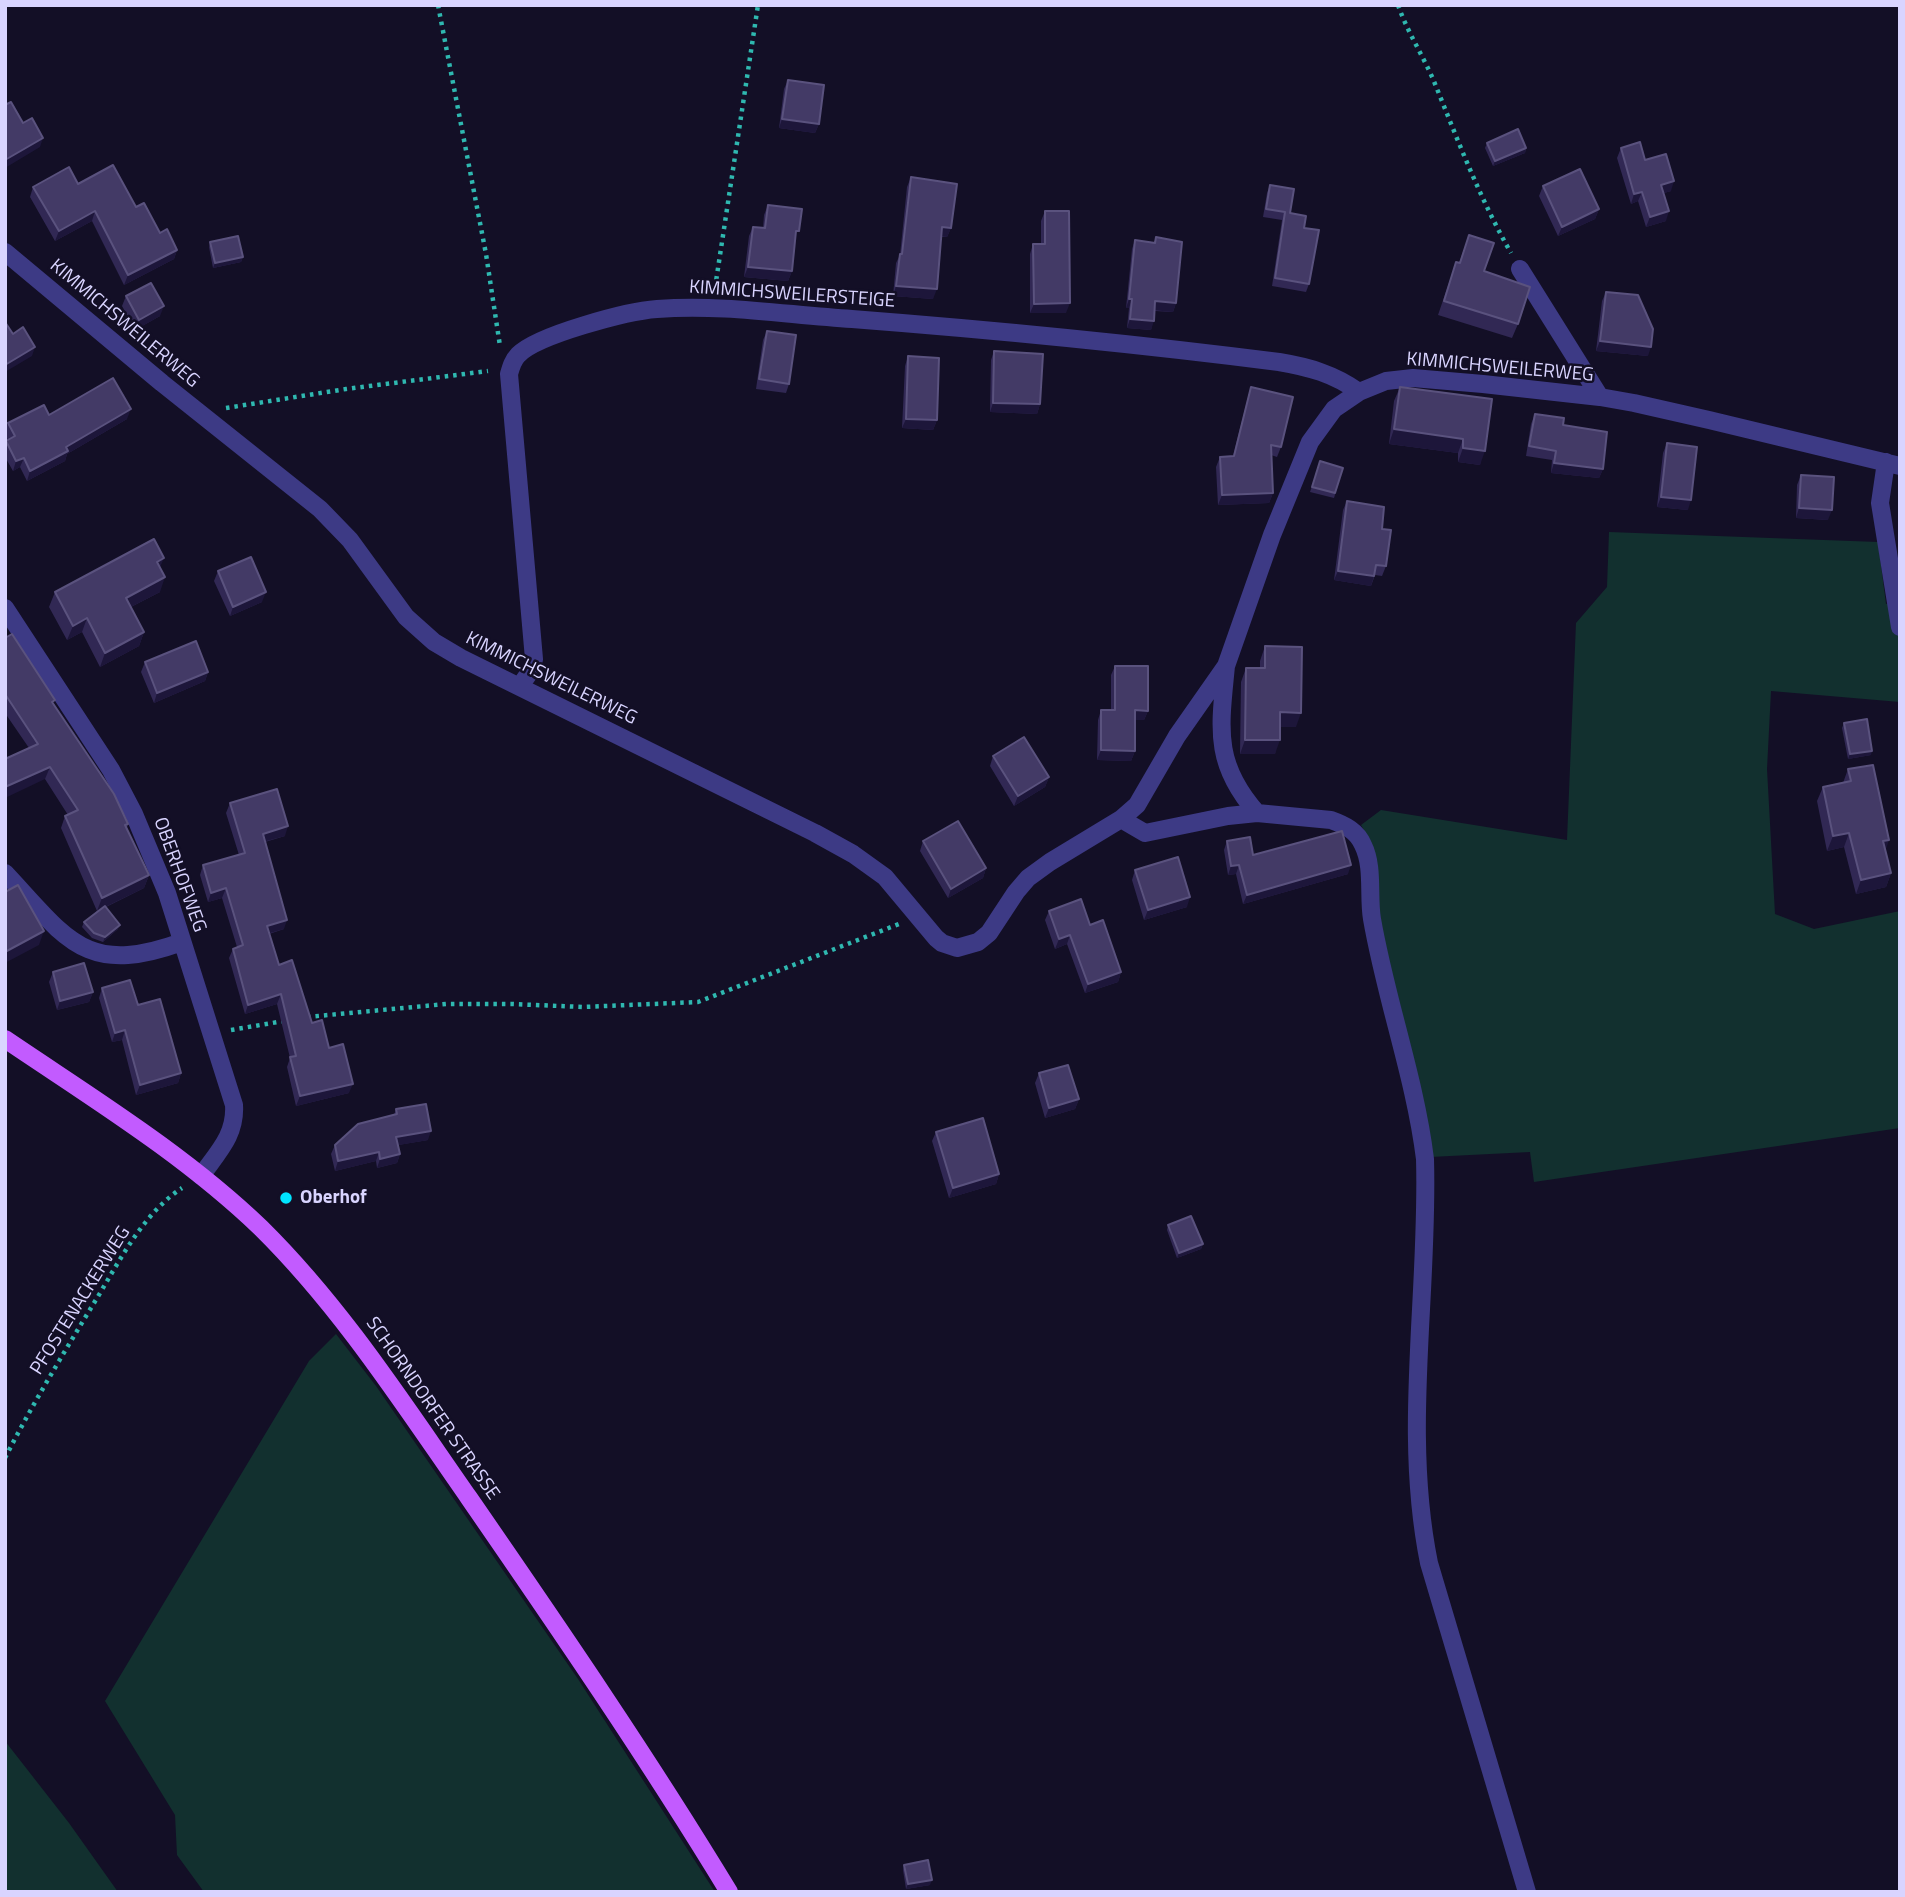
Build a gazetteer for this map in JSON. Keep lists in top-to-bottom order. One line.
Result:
{"streets":{"main road":["SCHORNDORFER STRASSE"],"street":["KIMMICHSWEILERSTEIGE","KIMMICHSWEILERWEG","OBERHOFWEG"],"path":["PFOSTENACKERWEG"]},"crossings":[["KIMMICHSWEILERSTEIGE","KIMMICHSWEILERWEG"],["OBERHOFWEG","PFOSTENACKERWEG"],["OBERHOFWEG","SCHORNDORFER STRASSE"],["PFOSTENACKERWEG","SCHORNDORFER STRASSE"]],"places":["Oberhof"]}
